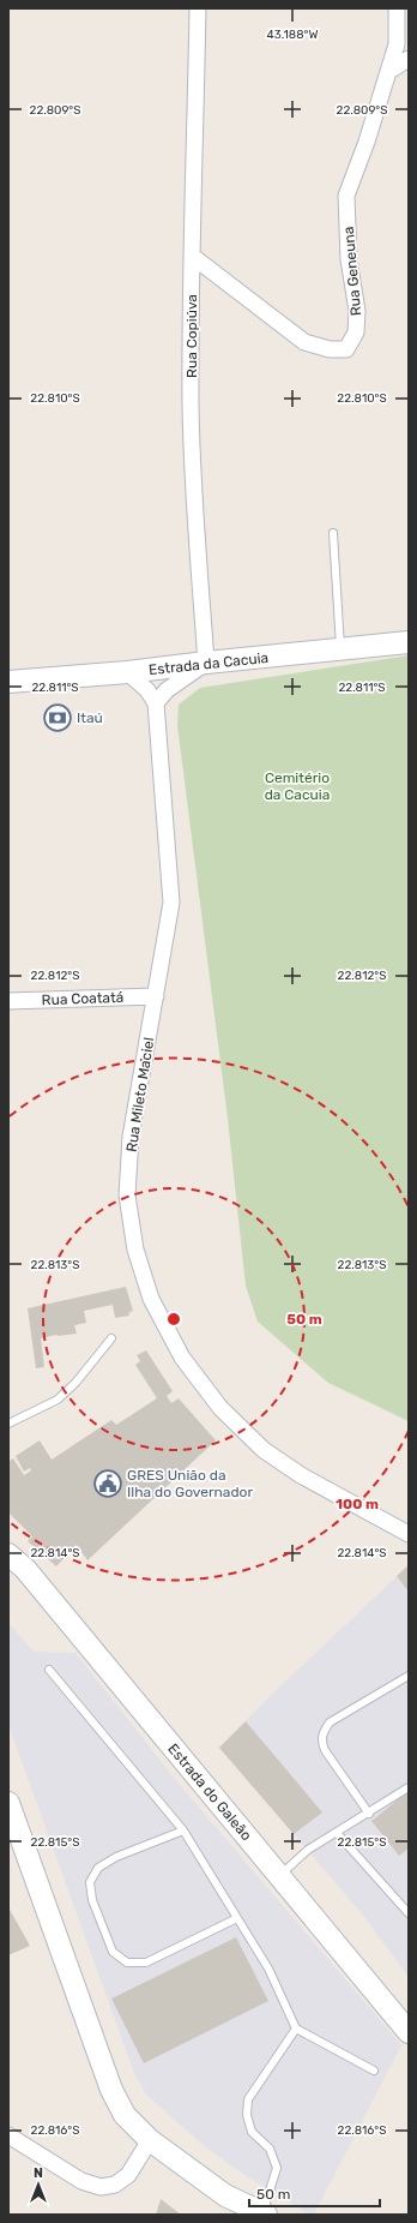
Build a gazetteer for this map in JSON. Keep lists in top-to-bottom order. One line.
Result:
{"streets":{"main road":["Estrada da Cacuia","Estrada do Galeão"],"street":["Rua Geneuna","Rua Copiúva","Rua Coatatá","Rua Mileto Maciel"]},"crossings":[["Rua Geneuna","Rua Copiúva"],["Rua Copiúva","Estrada da Cacuia"],["Rua Coatatá","Rua Mileto Maciel"]],"parks":["Cemitério da Cacuia"],"places":{"bank":["Itaú"],"public building":["GRES União da Ilha do Governador"]},"scale_bar":"50 m","north":"top","coordinates":["43.188°W","22.809°S","22.810°S","22.811°S","22.812°S","22.813°S","22.814°S","22.815°S","22.816°S"],"rings":["50 m","100 m"]}
